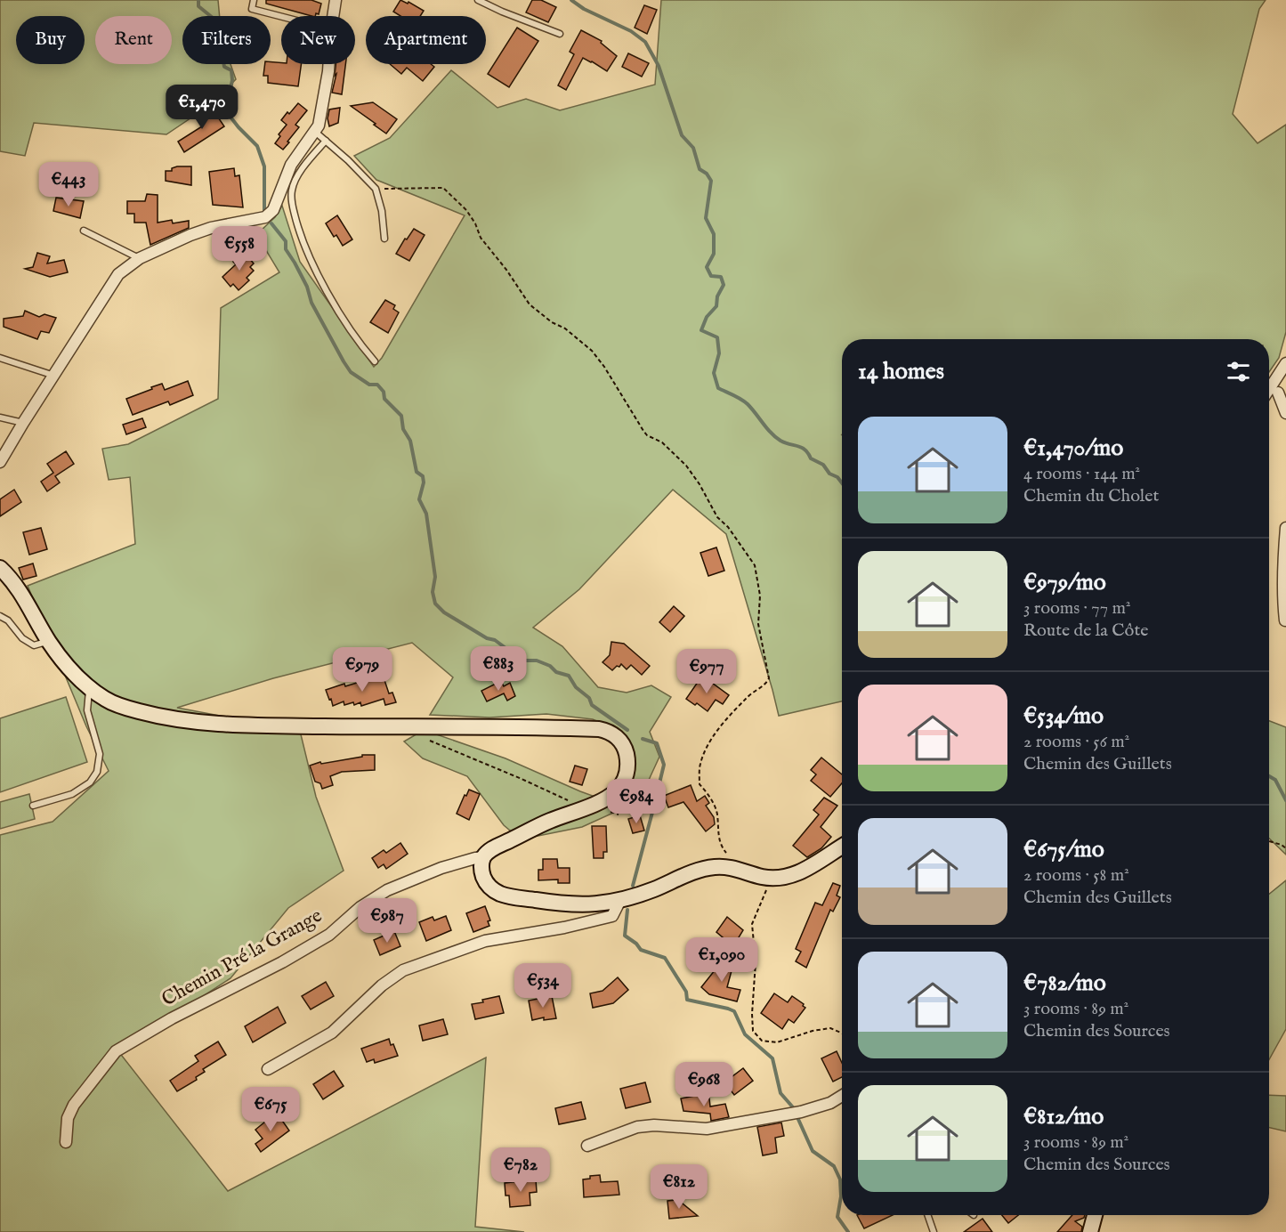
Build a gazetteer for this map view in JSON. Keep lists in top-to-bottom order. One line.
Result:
{"streets":{"street":["Chemin Pré la Grange"]},"page":{"chip":["Buy","Rent","Filters","New","Apartment"],"price":["€1,470","€443","€558","€883","€979","€977","€984","€987","€1,090","€534","€968","€675","€782","€812"],"heading":"14 homes","list":[{"name":"€1,470/mo","note":"4 rooms · 144 m² · Chemin du Cholet"},{"name":"€979/mo","note":"3 rooms · 77 m² · Route de la Côte"},{"name":"€534/mo","note":"2 rooms · 56 m² · Chemin des Guillets"},{"name":"€675/mo","note":"2 rooms · 58 m² · Chemin des Guillets"},{"name":"€782/mo","note":"3 rooms · 89 m² · Chemin des Sources"},{"name":"€812/mo","note":"3 rooms · 89 m² · Chemin des Sources"}]}}
